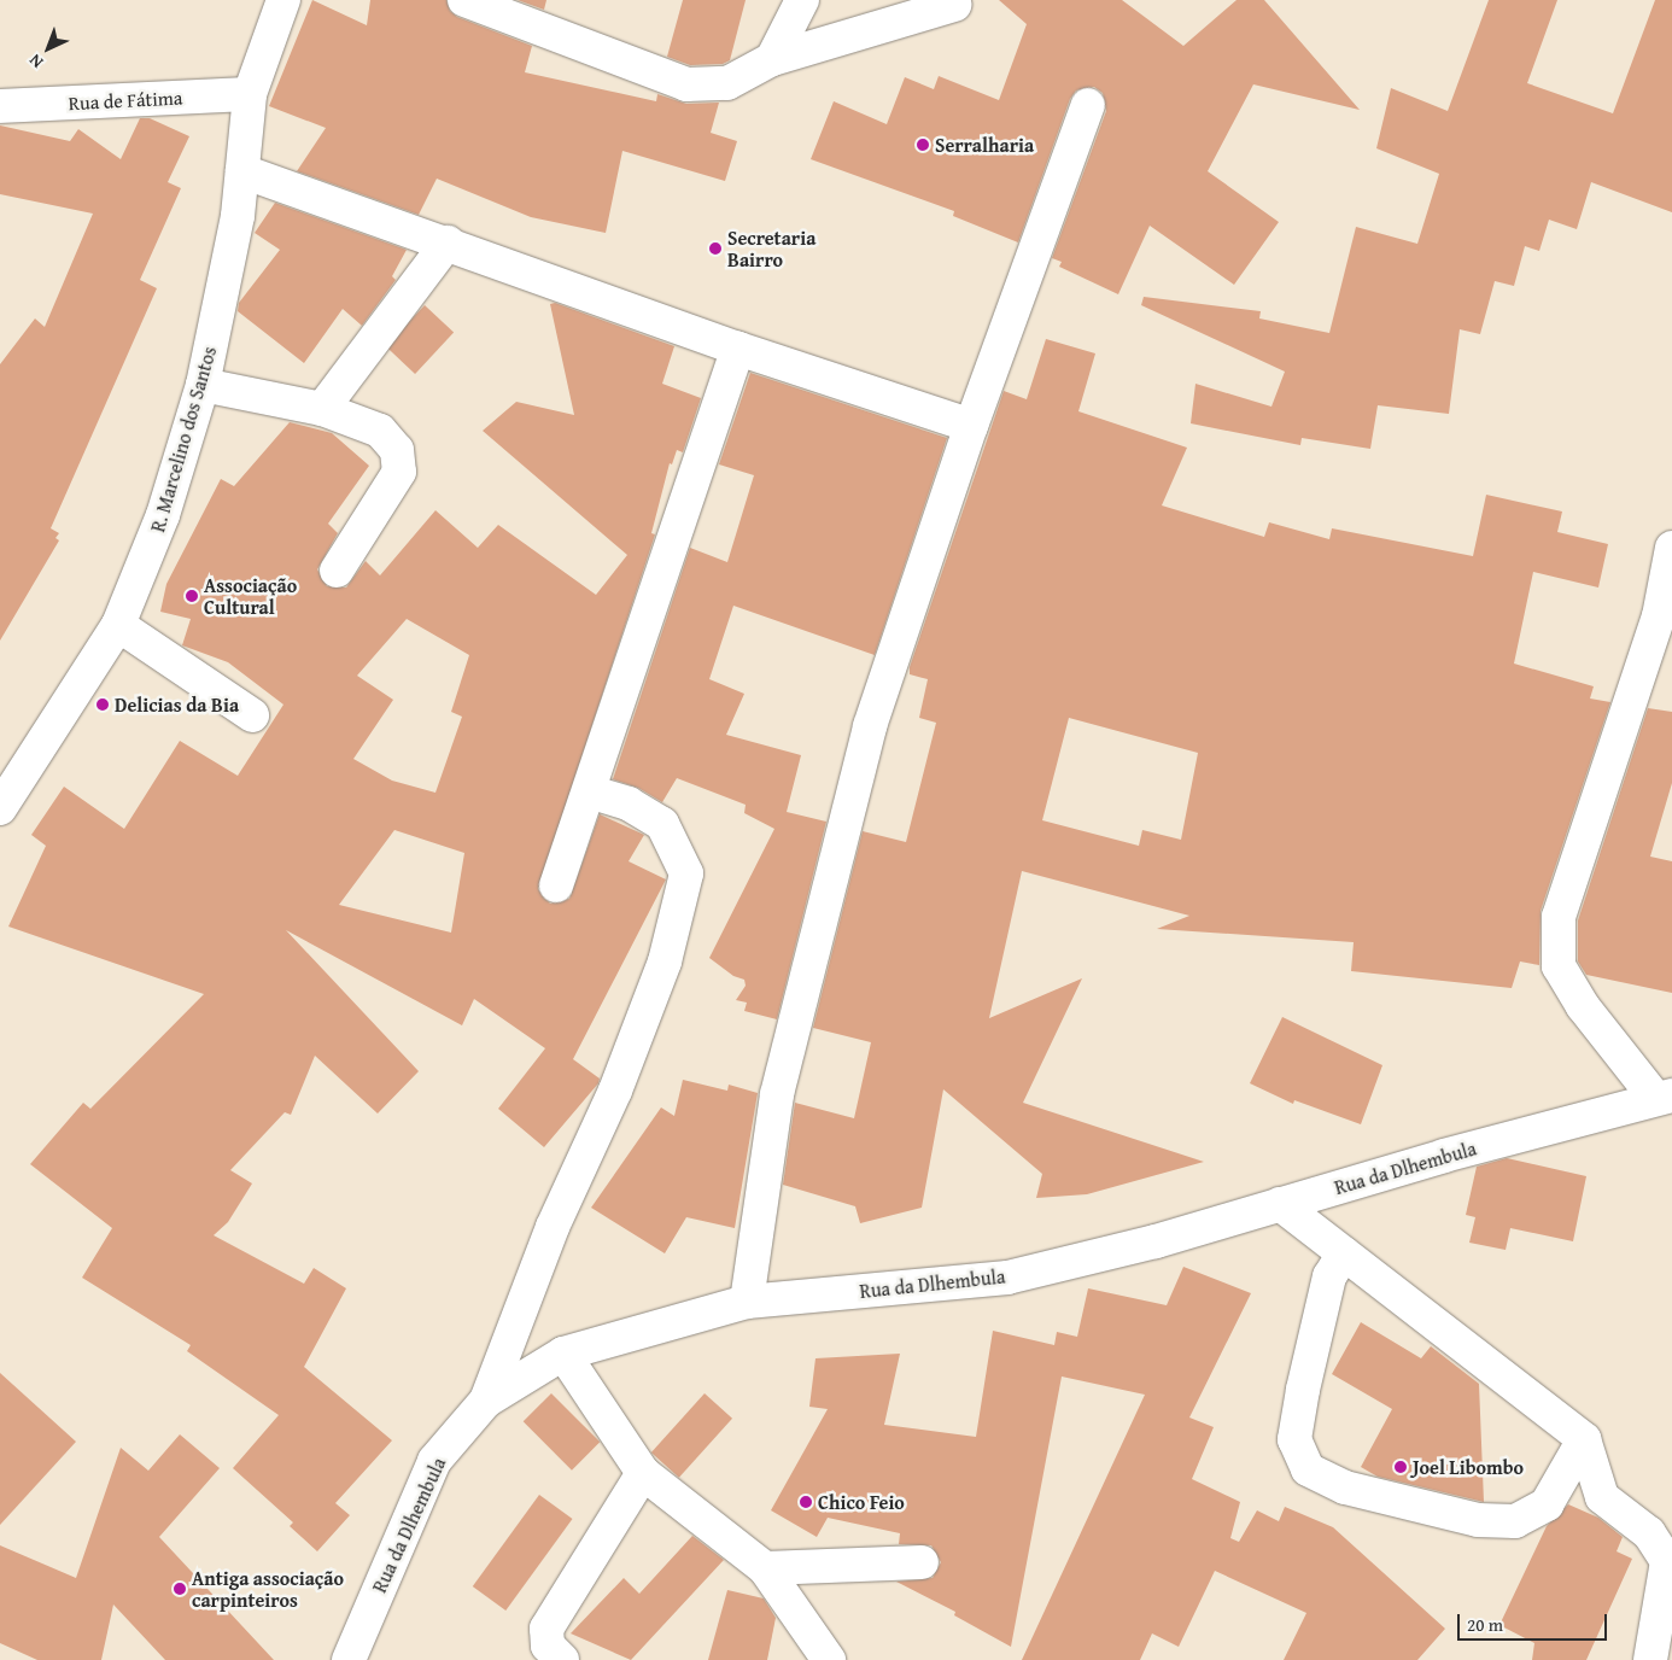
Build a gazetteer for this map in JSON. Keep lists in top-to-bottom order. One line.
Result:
{"streets":{"street":["Rua de Fátima","R. Marcelino dos Santos","Rua da Dlhembula"]},"crossings":[["Rua de Fátima","R. Marcelino dos Santos"]],"places":["Serralharia","Secretaria Bairro","Associação Cultural","Delicias da Bia","Joel Libombo","Chico Feio","Antiga associação carpinteiros"],"scale_bar":"20 m","north":"bottom left"}
